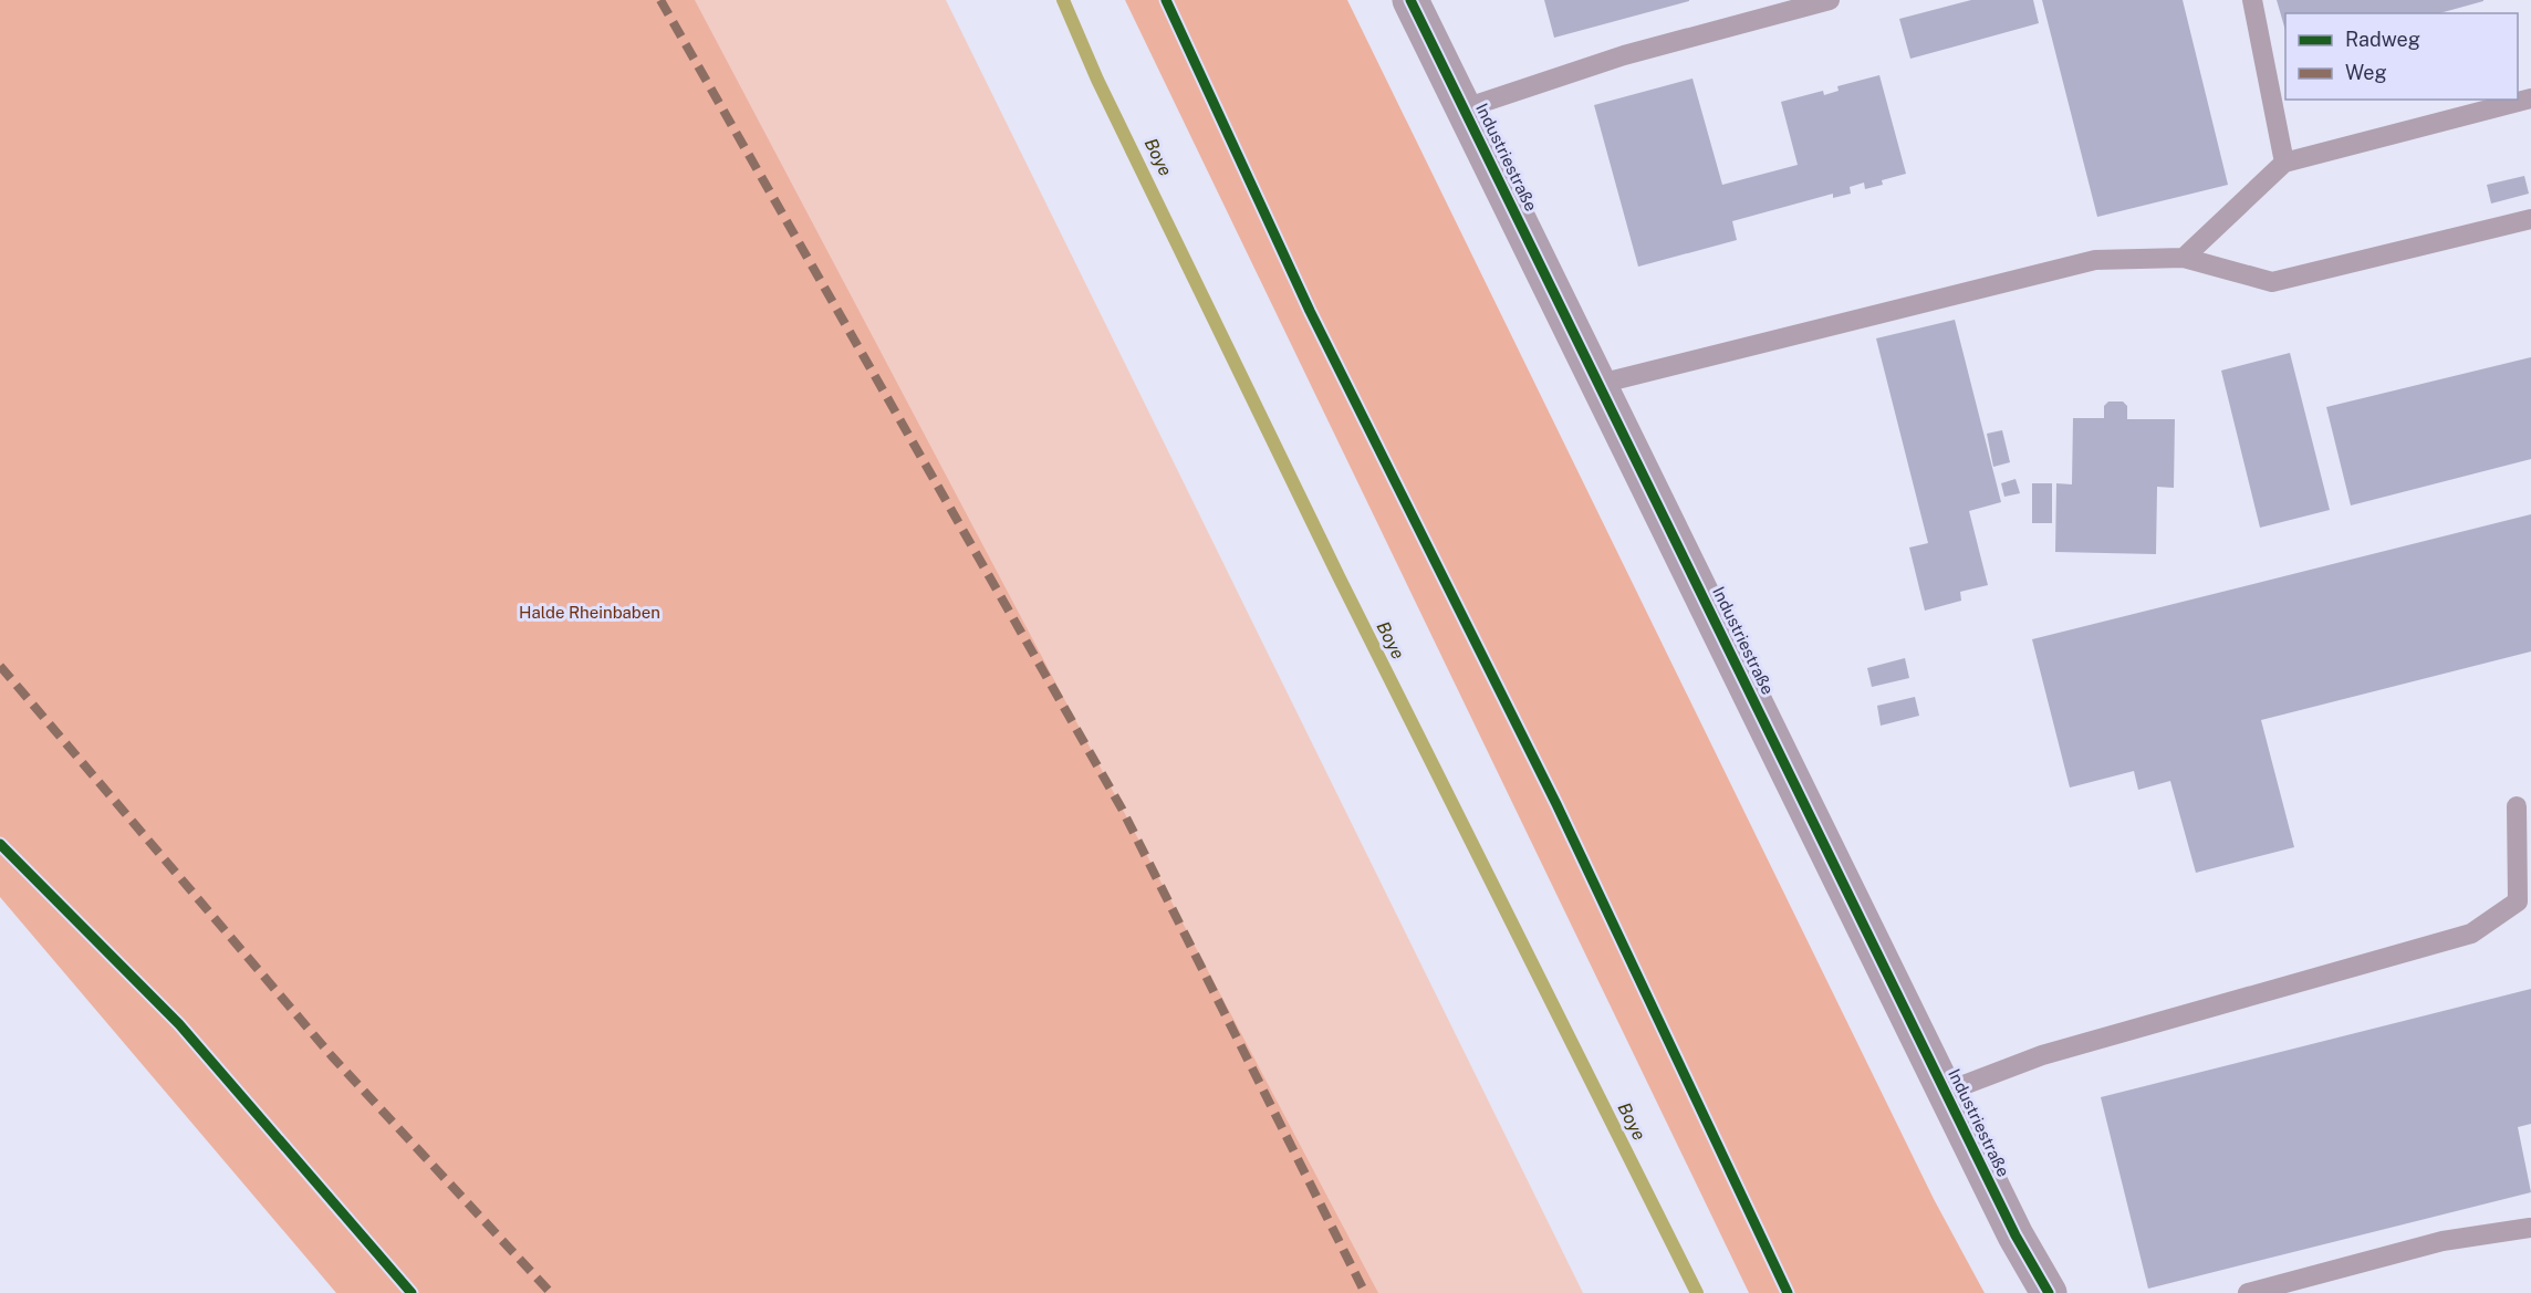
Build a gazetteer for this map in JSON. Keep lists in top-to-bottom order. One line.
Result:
{"streets":{"street":["Industriestraße"]},"water":["Boye"],"parks":["Halde Rheinbaben"],"legend":["Radweg","Weg"]}
